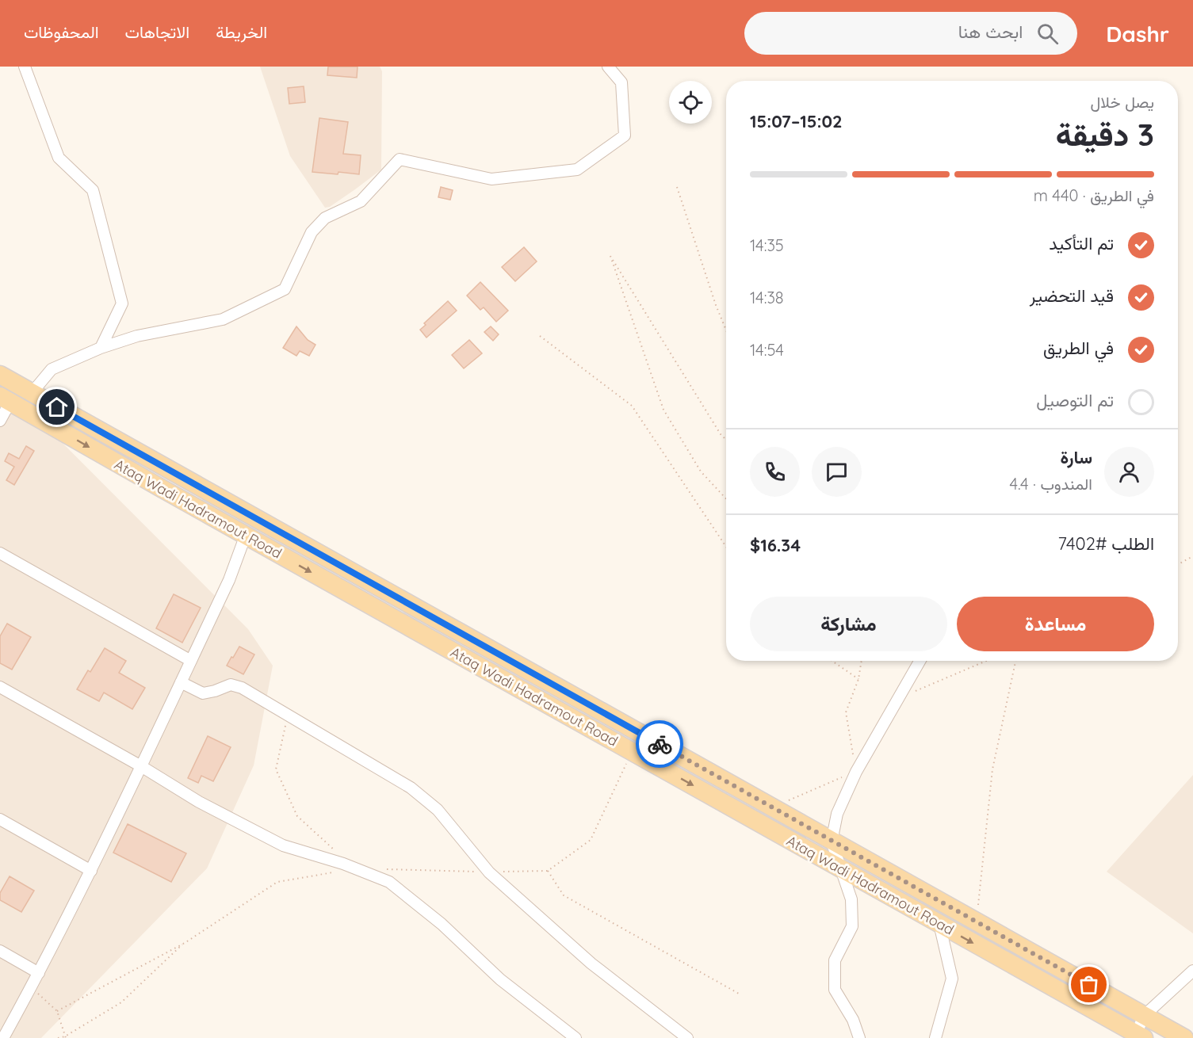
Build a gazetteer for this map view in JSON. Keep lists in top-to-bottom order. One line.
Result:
{"streets":{"main road":["Ataq Wadi Hadramout Road"]},"page":{"header":"Dashr","search":"ابحث هنا","nav":["الخريطة","الاتجاهات","المحفوظات"],"heading":["3 دقيقة","يصل خلال","15:02–15:07"],"panel":["سارة","المندوب · 4.4","الطلب #7402","$16.34"],"bar":"في الطريق · 440 m","list":[["تم التأكيد","14:35"],["قيد التحضير","14:38"],["في الطريق","14:54"],"تم التوصيل"],"buttons":["مساعدة","مشاركة"]}}
